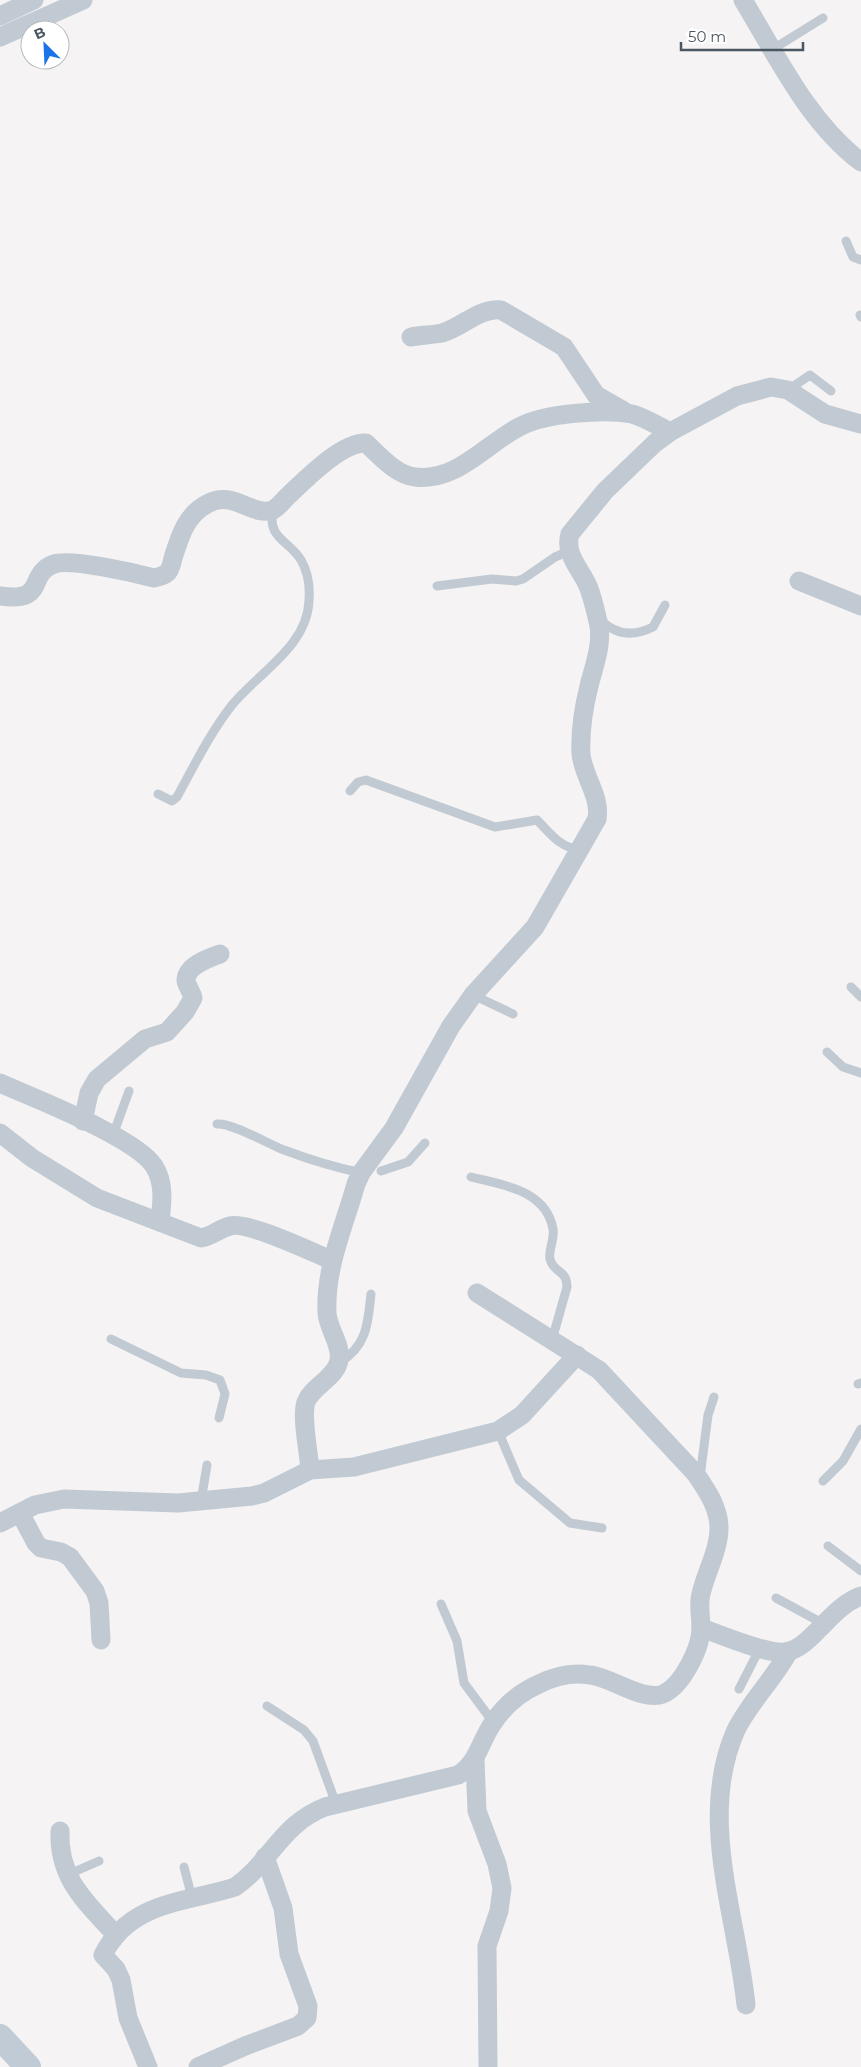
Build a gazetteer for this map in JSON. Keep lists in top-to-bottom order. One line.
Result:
{"scale_bar":"50 m","north":"top left"}
